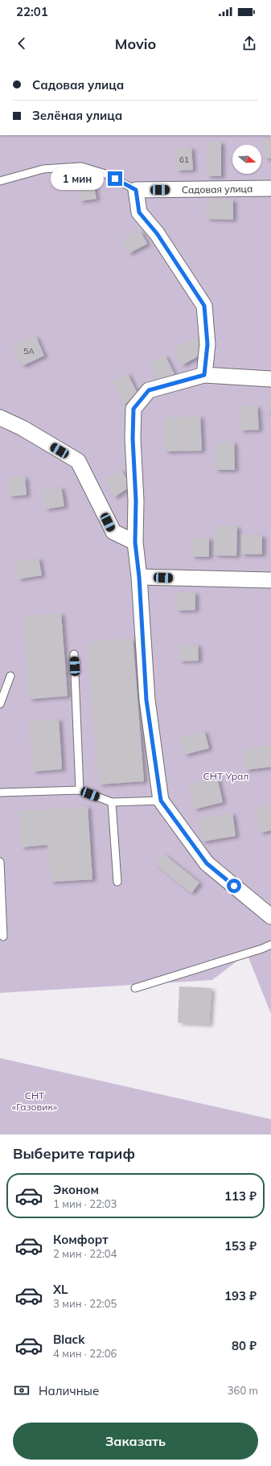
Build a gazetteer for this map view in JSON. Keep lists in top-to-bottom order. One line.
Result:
{"streets":{"street":["Садовая улица"]},"parks":["СНТ Урал","СНТ «Газовик»"],"house_numbers":["61","5А"],"north":"right","page":{"status":"22:01","header":"Movio","banner":["Садовая улица","Зелёная улица"],"bubble":"1 мин","heading":"Выберите тариф","list":[{"name":"Эконом","note":"1 мин · 22:03","value":"113 ₽"},{"name":"Комфорт","note":"2 мин · 22:04","value":"153 ₽"},{"name":"XL","note":"3 мин · 22:05","value":"193 ₽"},{"name":"Black","note":"4 мин · 22:06","value":"80 ₽"}],"pay":["Наличные","360 m"],"buttons":"Заказать"}}
